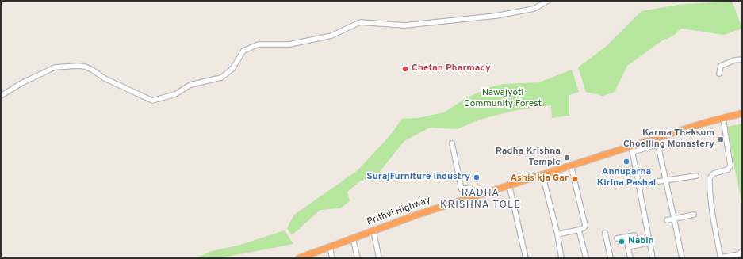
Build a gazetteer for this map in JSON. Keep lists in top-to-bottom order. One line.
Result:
{"streets":{"highway":["Prithvi Highway"]},"districts":["RADHA KRISHNA TOLE"],"parks":["Nawajyoti Community Forest"],"places":["Chetan Pharmacy","Karma Theksum Choelling Monastery","Radha Krishna Temple","Annuparna Kirina Pashal","SurajFurniture Industry","Ashis kja Gar","Nabin"]}
